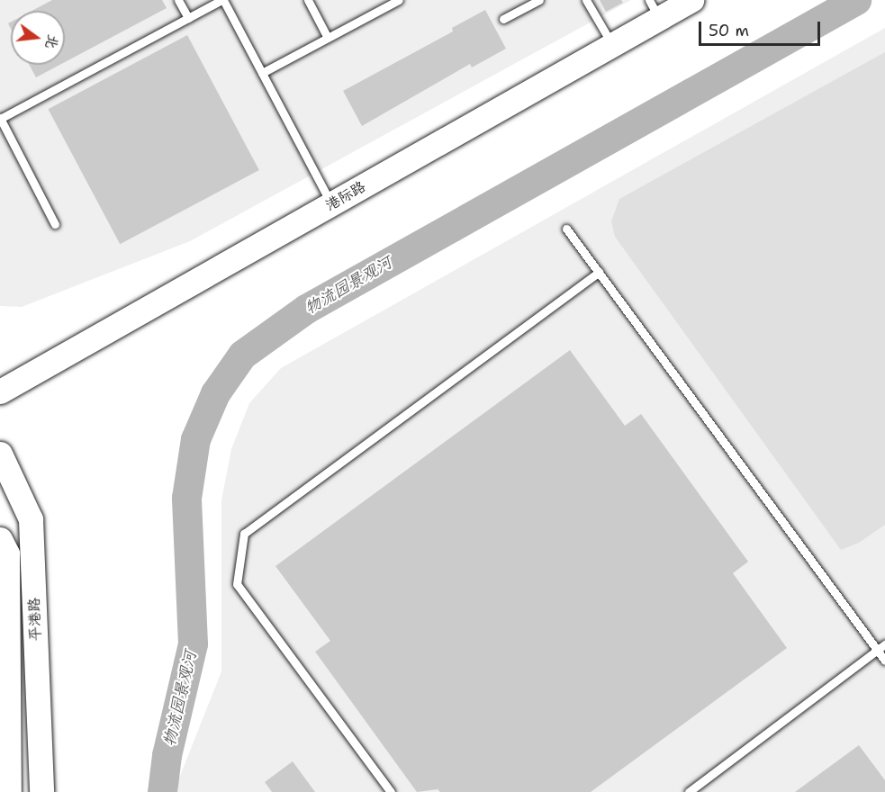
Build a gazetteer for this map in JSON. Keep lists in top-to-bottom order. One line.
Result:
{"streets":{"street":["港际路","平港路"]},"water":["物流园景观河"],"scale_bar":"50 m","north":"right"}
